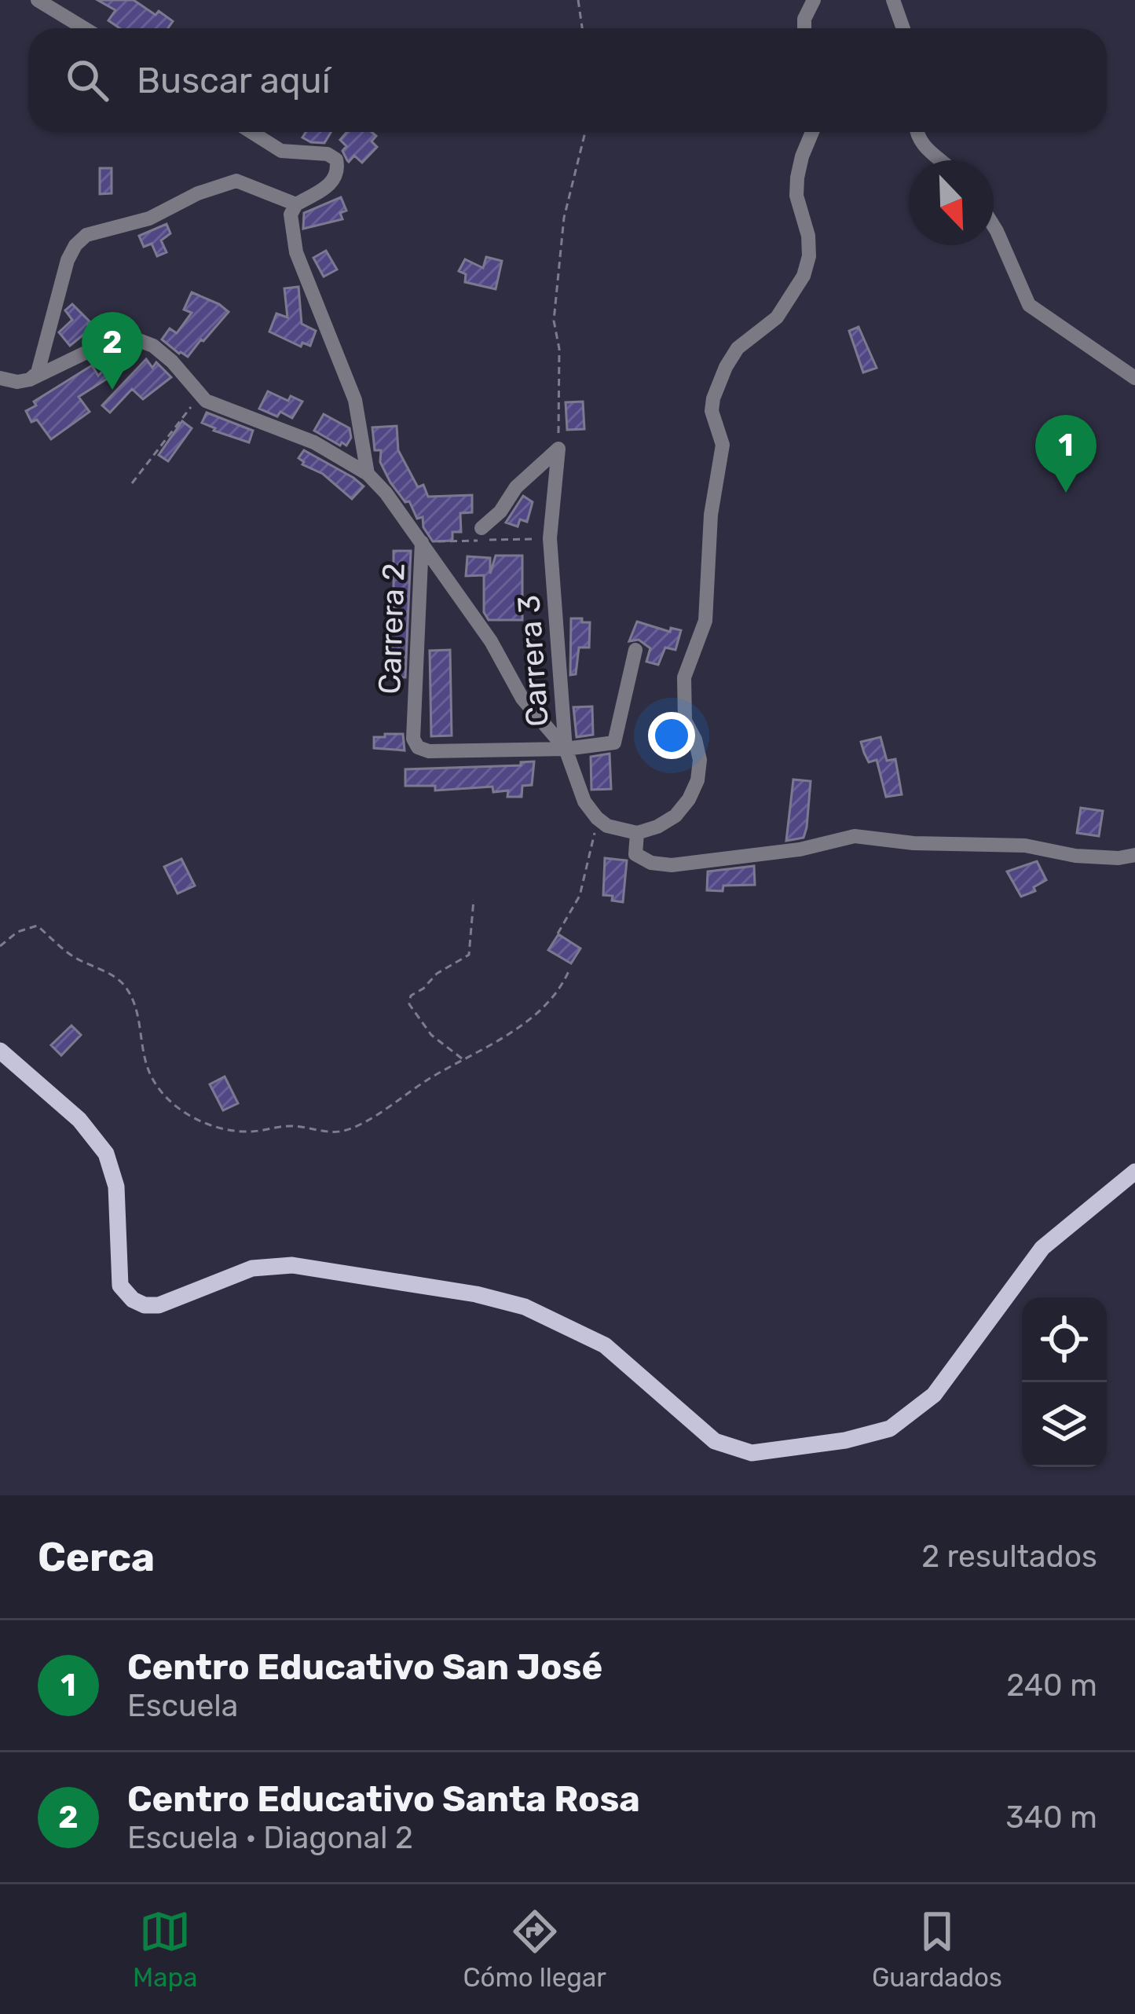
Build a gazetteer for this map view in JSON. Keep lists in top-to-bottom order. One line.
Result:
{"streets":{"street":["Carrera 2","Carrera 3"]},"crossings":[["Carrera 2","Carrera 3"]],"north":"bottom right","page":{"search":"Buscar aquí","pins":["2","1"],"heading":["Cerca","2 resultados"],"list":[{"mark":"1","name":"Centro Educativo San José","note":"Escuela","value":"240 m"},{"mark":"2","name":"Centro Educativo Santa Rosa","note":"Escuela · Diagonal 2","value":"340 m"}],"nav":["Mapa","Cómo llegar","Guardados"]}}
